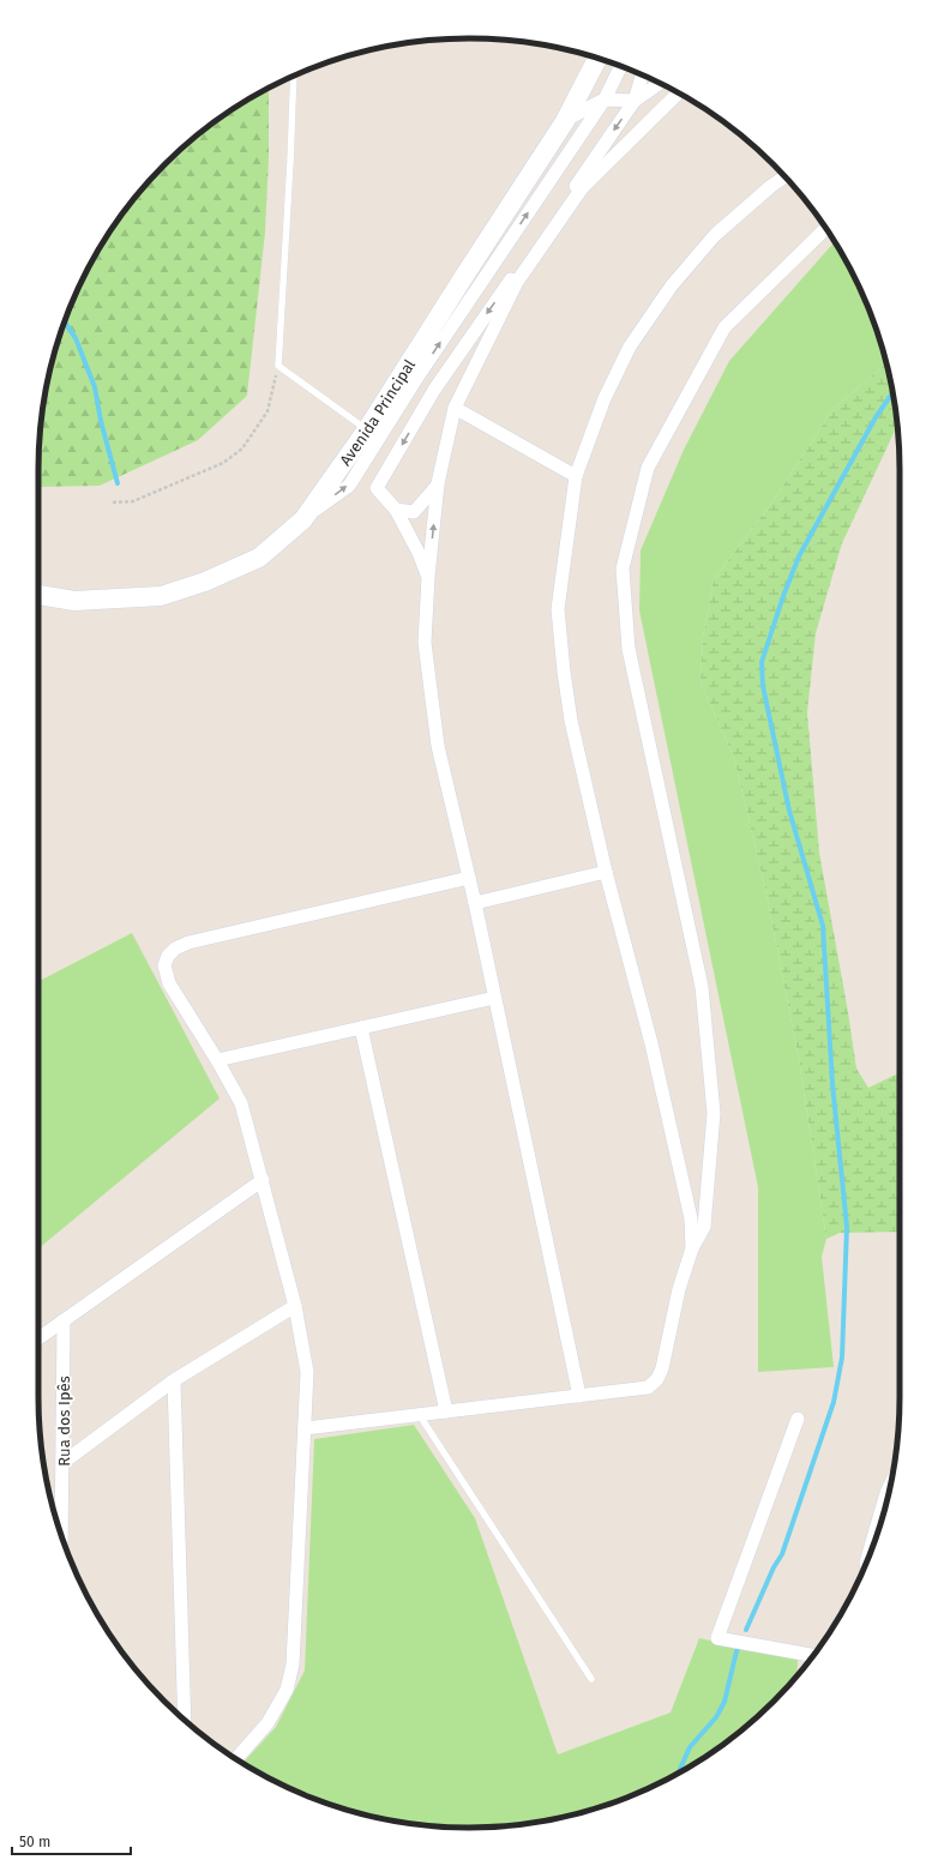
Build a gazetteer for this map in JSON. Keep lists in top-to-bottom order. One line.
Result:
{"streets":{"street":["Avenida Principal","Rua dos Ipês"]},"scale_bar":"50 m"}
